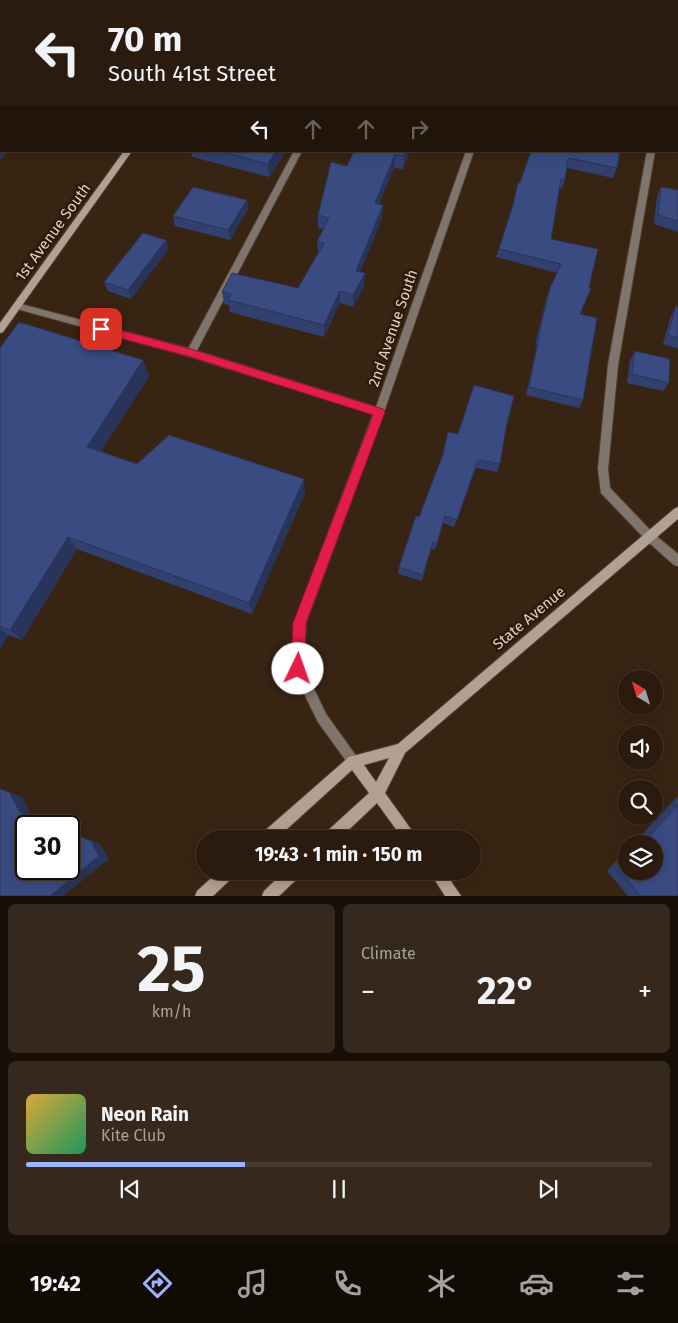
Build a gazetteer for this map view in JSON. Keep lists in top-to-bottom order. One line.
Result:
{"streets":{"main road":["1st Avenue South","State Avenue"],"street":["2nd Avenue South"]},"crossings":[["2nd Avenue South","State Avenue"]],"north":"top left","page":{"turn":["70 m","South 41st Street"],"limit":"30","trip":"19:43 · 1 min · 150 m","tile":[["25","km/h"],"Climate"],"heat":["−","22°","+"],"song":["Neon Rain","Kite Club"],"tabs":"19:42"}}
